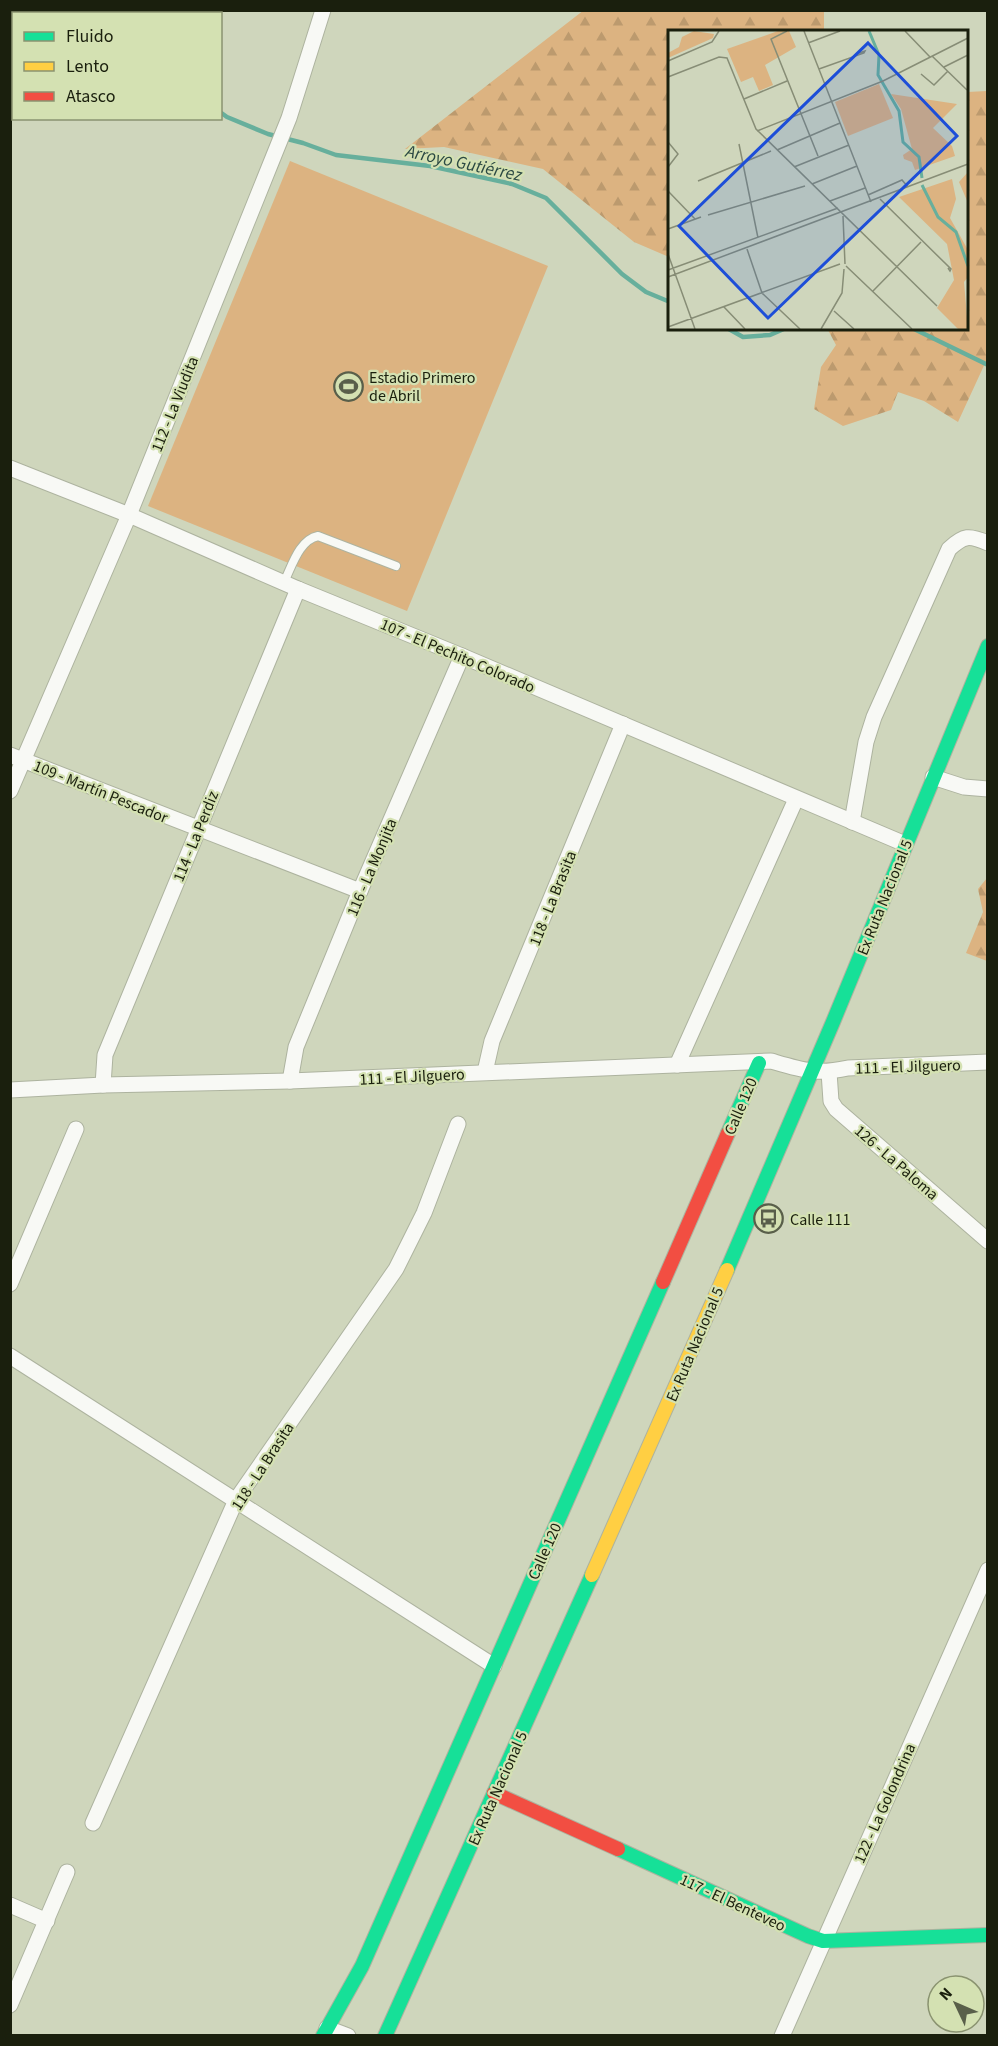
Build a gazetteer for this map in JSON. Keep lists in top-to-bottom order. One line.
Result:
{"streets":{"street":["112 - La Viudita","107 - El Pechito Colorado","109 - Martín Pescador","114 - La Perdiz","116 - La Monjita","Ex Ruta Nacional 5","118 - La Brasita","111 - El Jilguero","Calle 120","126 - La Paloma","122 - La Golondrina","117 - El Benteveo"]},"crossings":[["112 - La Viudita","107 - El Pechito Colorado"],["112 - La Viudita","109 - Martín Pescador"],["107 - El Pechito Colorado","114 - La Perdiz"],["107 - El Pechito Colorado","116 - La Monjita"],["107 - El Pechito Colorado","Ex Ruta Nacional 5"],["107 - El Pechito Colorado","118 - La Brasita"],["109 - Martín Pescador","114 - La Perdiz"],["109 - Martín Pescador","116 - La Monjita"],["114 - La Perdiz","111 - El Jilguero"],["116 - La Monjita","111 - El Jilguero"],["Ex Ruta Nacional 5","111 - El Jilguero"],["Ex Ruta Nacional 5","117 - El Benteveo"],["118 - La Brasita","111 - El Jilguero"],["111 - El Jilguero","Calle 120"],["111 - El Jilguero","126 - La Paloma"],["122 - La Golondrina","117 - El Benteveo"]],"water":["Arroyo Gutiérrez"],"places":{"sports":["Estadio Primero de Abril"],"bus stop":["Calle 111"]},"legend":["Fluido","Lento","Atasco"],"north":"top left"}
